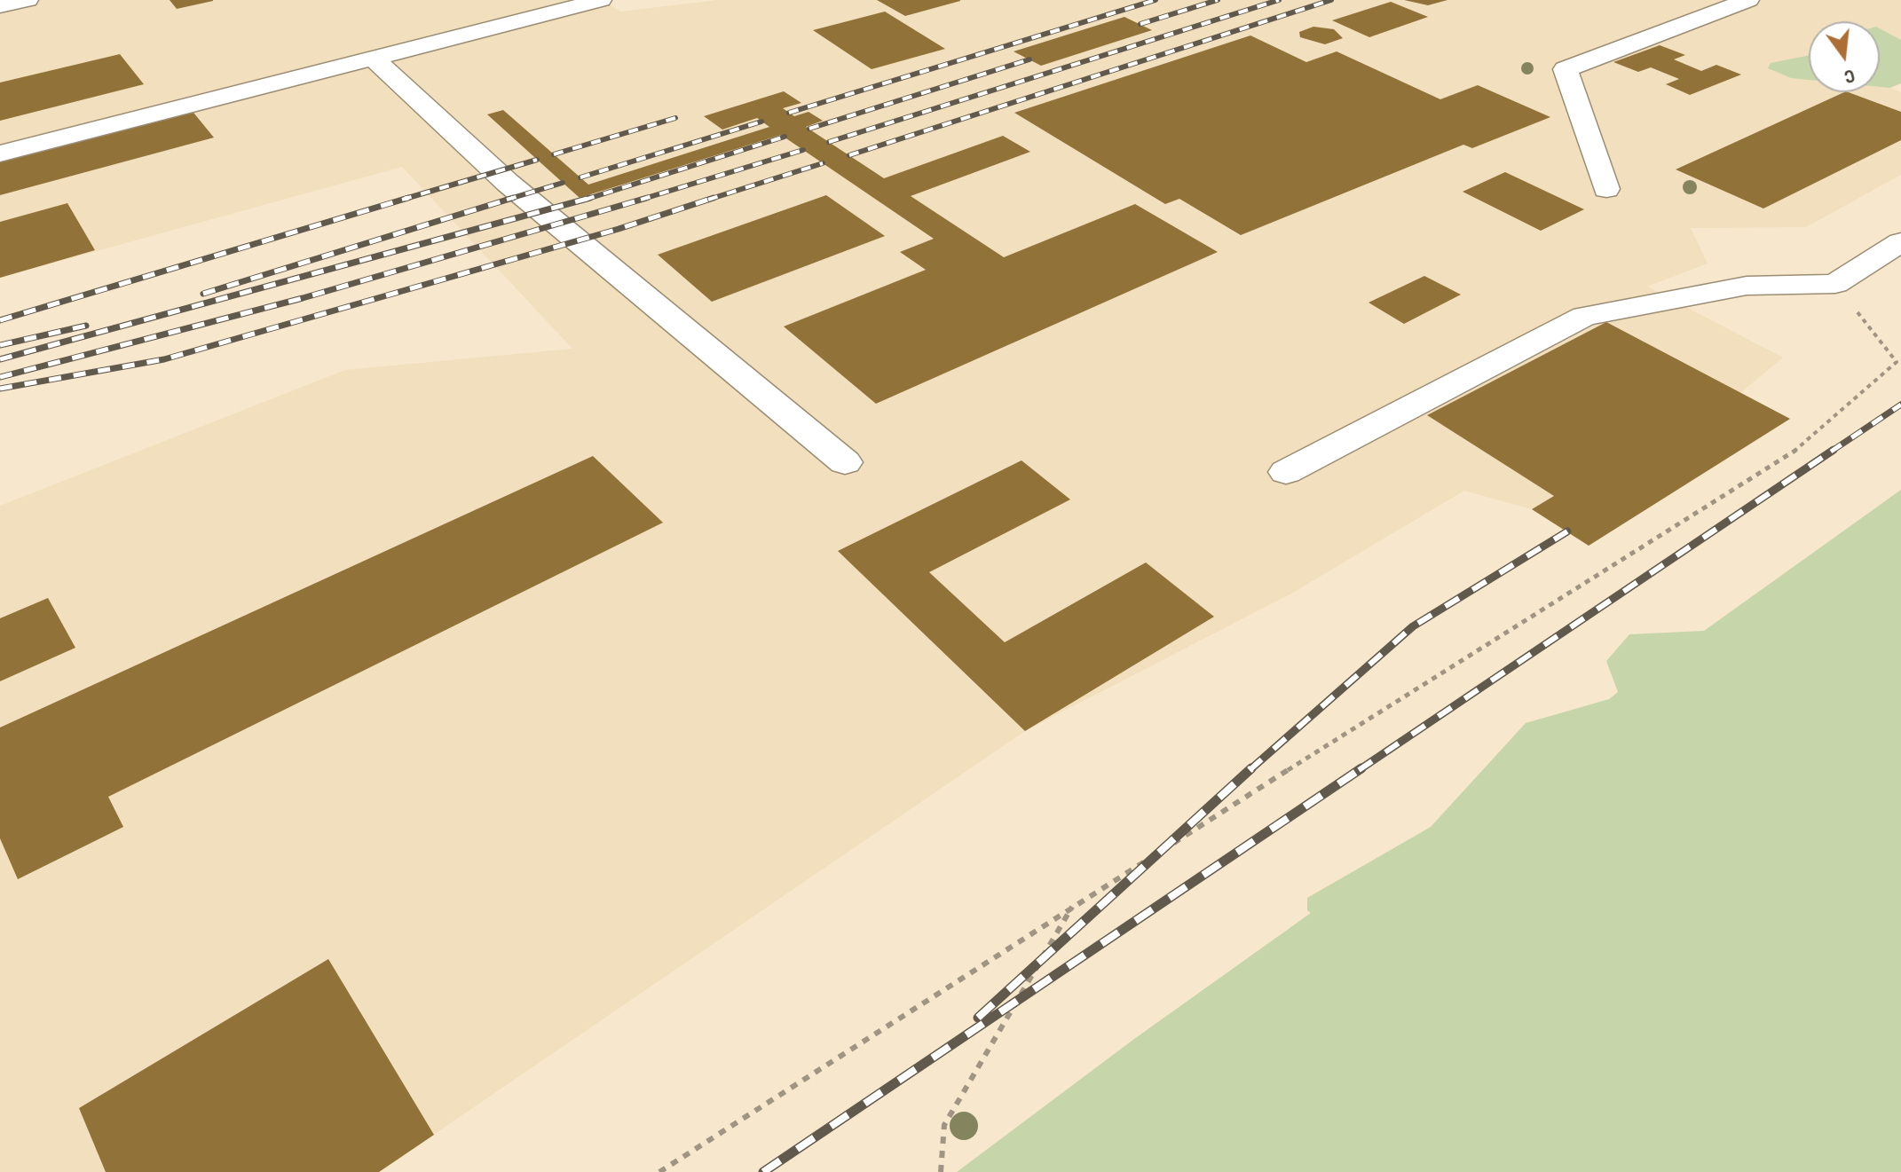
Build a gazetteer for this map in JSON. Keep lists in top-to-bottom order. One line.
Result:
{"north":"bottom"}
